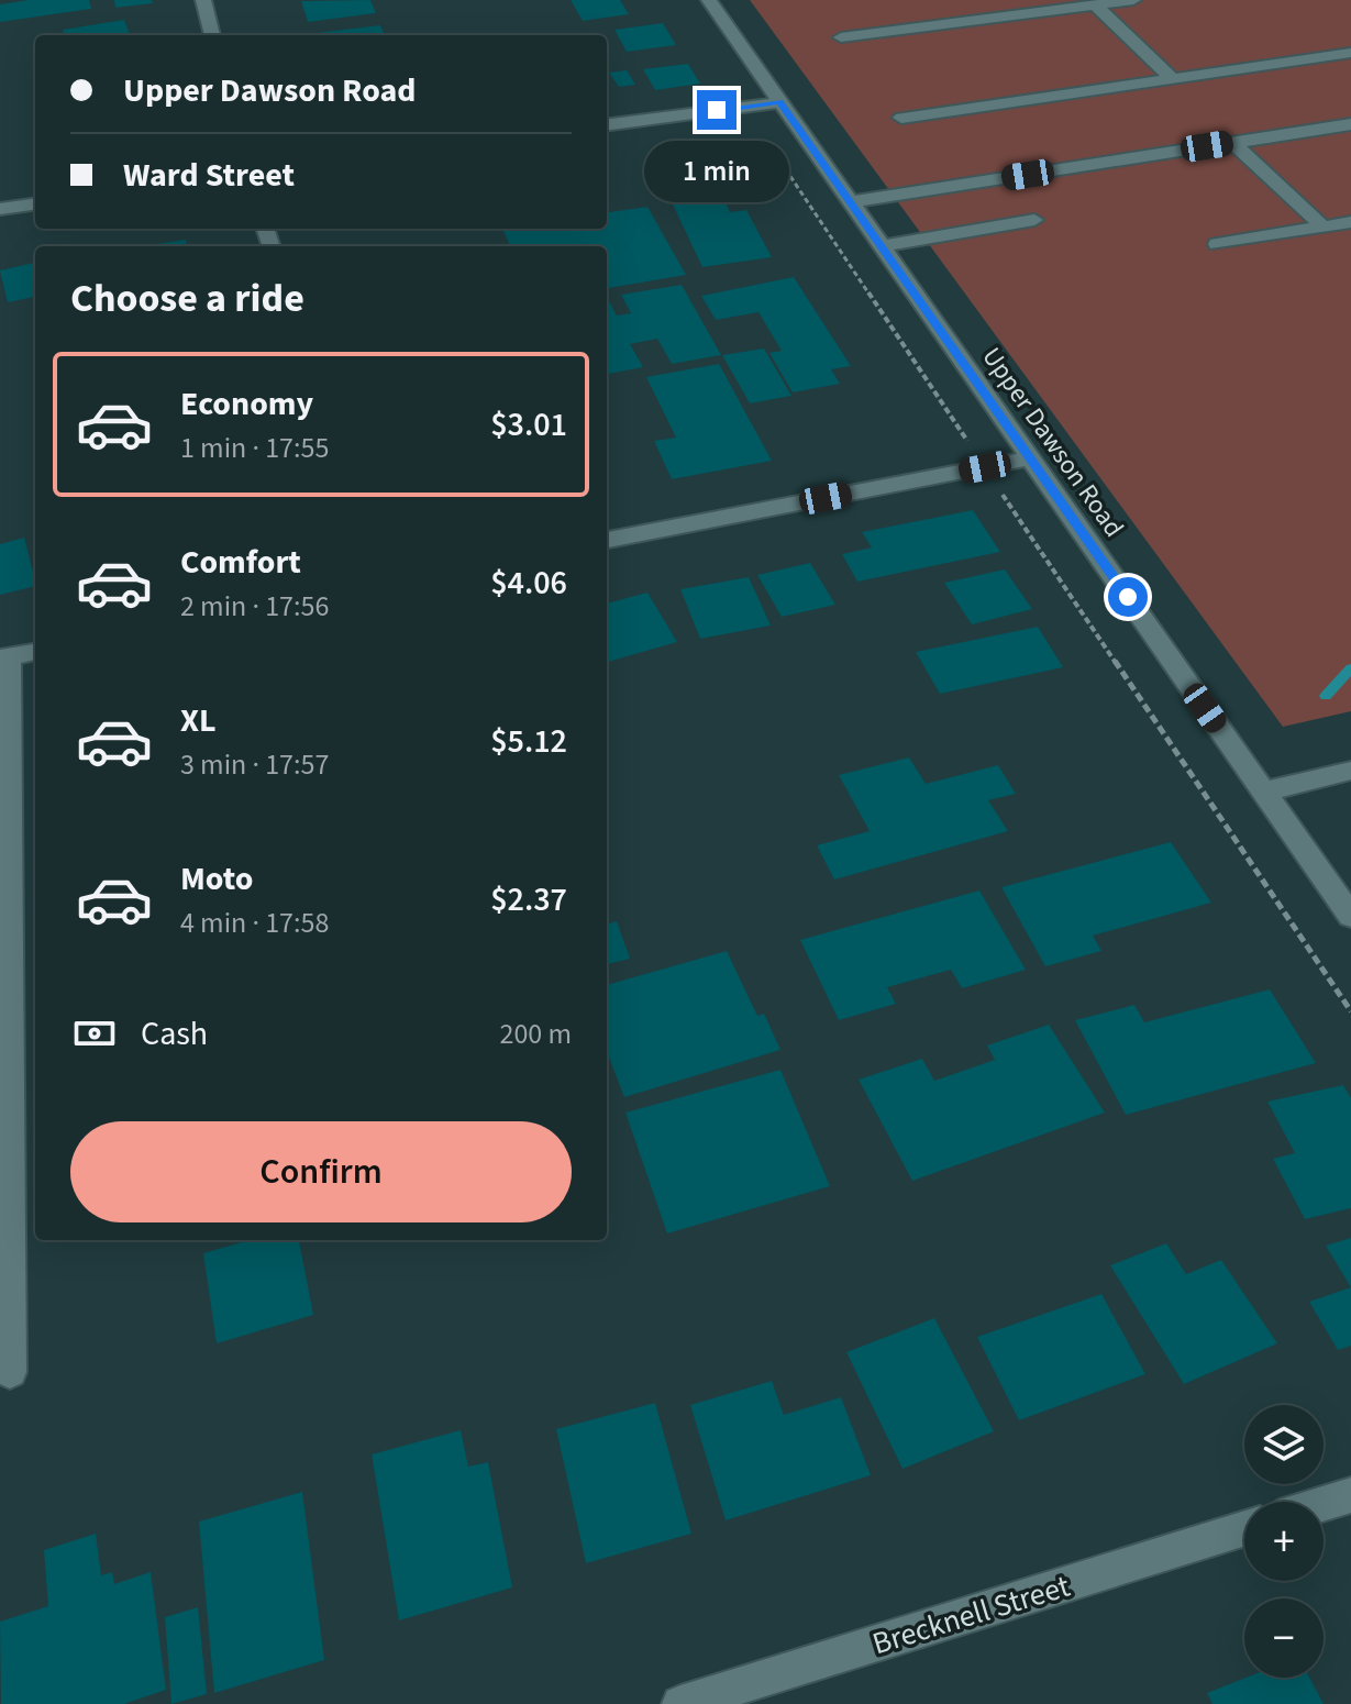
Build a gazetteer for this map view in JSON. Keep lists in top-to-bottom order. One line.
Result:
{"streets":{"street":["Upper Dawson Road","Brecknell Street"]},"page":{"banner":["Upper Dawson Road","Ward Street"],"bubble":"1 min","heading":"Choose a ride","list":[{"name":"Economy","note":"1 min · 17:55","value":"$3.01"},{"name":"Comfort","note":"2 min · 17:56","value":"$4.06"},{"name":"XL","note":"3 min · 17:57","value":"$5.12"},{"name":"Moto","note":"4 min · 17:58","value":"$2.37"}],"pay":["Cash","200 m"],"buttons":"Confirm","map_buttons":["+","−"]}}
